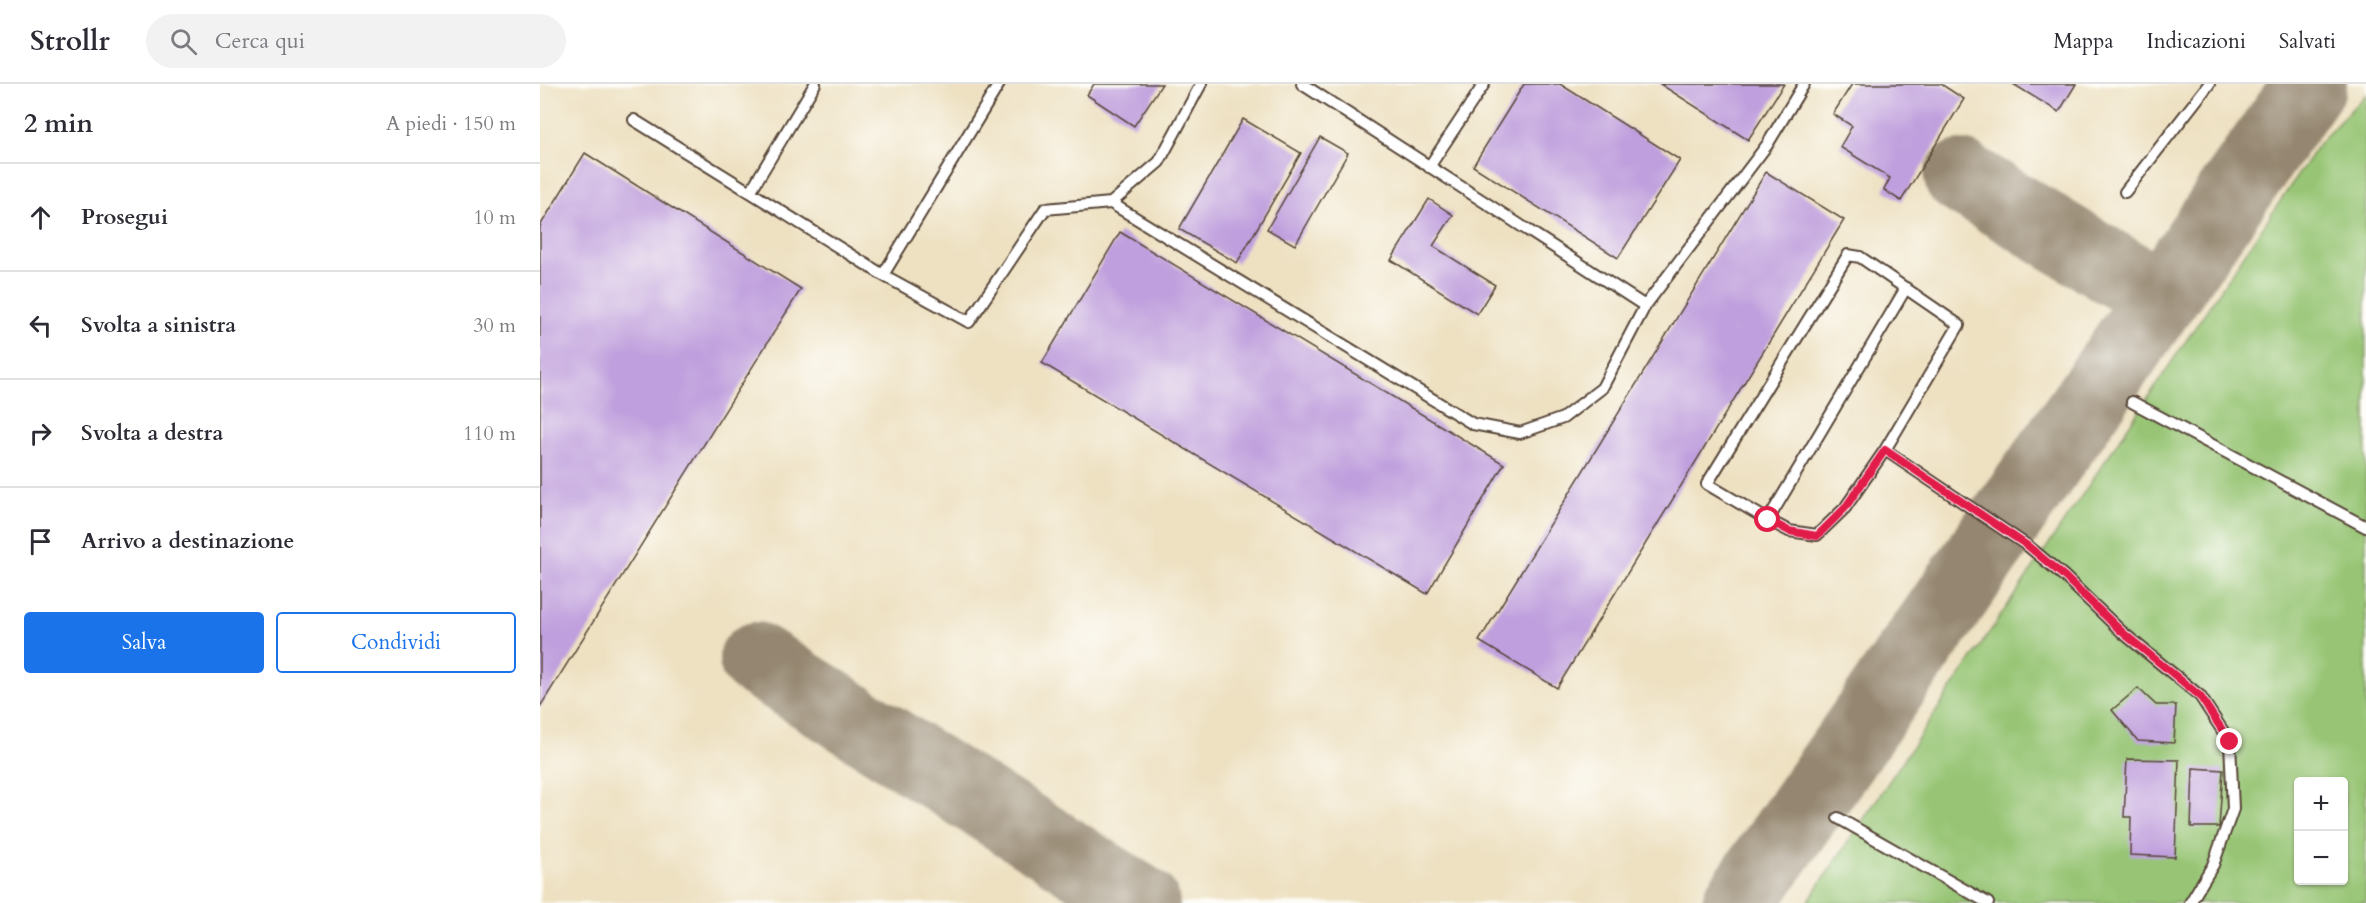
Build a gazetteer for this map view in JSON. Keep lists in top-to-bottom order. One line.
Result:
{"page":{"header":"Strollr","search":"Cerca qui","nav":["Mappa","Indicazioni","Salvati"],"heading":["2 min","A piedi · 150 m"],"list":[["Prosegui","10 m"],["Svolta a sinistra","30 m"],["Svolta a destra","110 m"],"Arrivo a destinazione"],"buttons":["Salva","Condividi"],"map_buttons":["+","−"]}}
